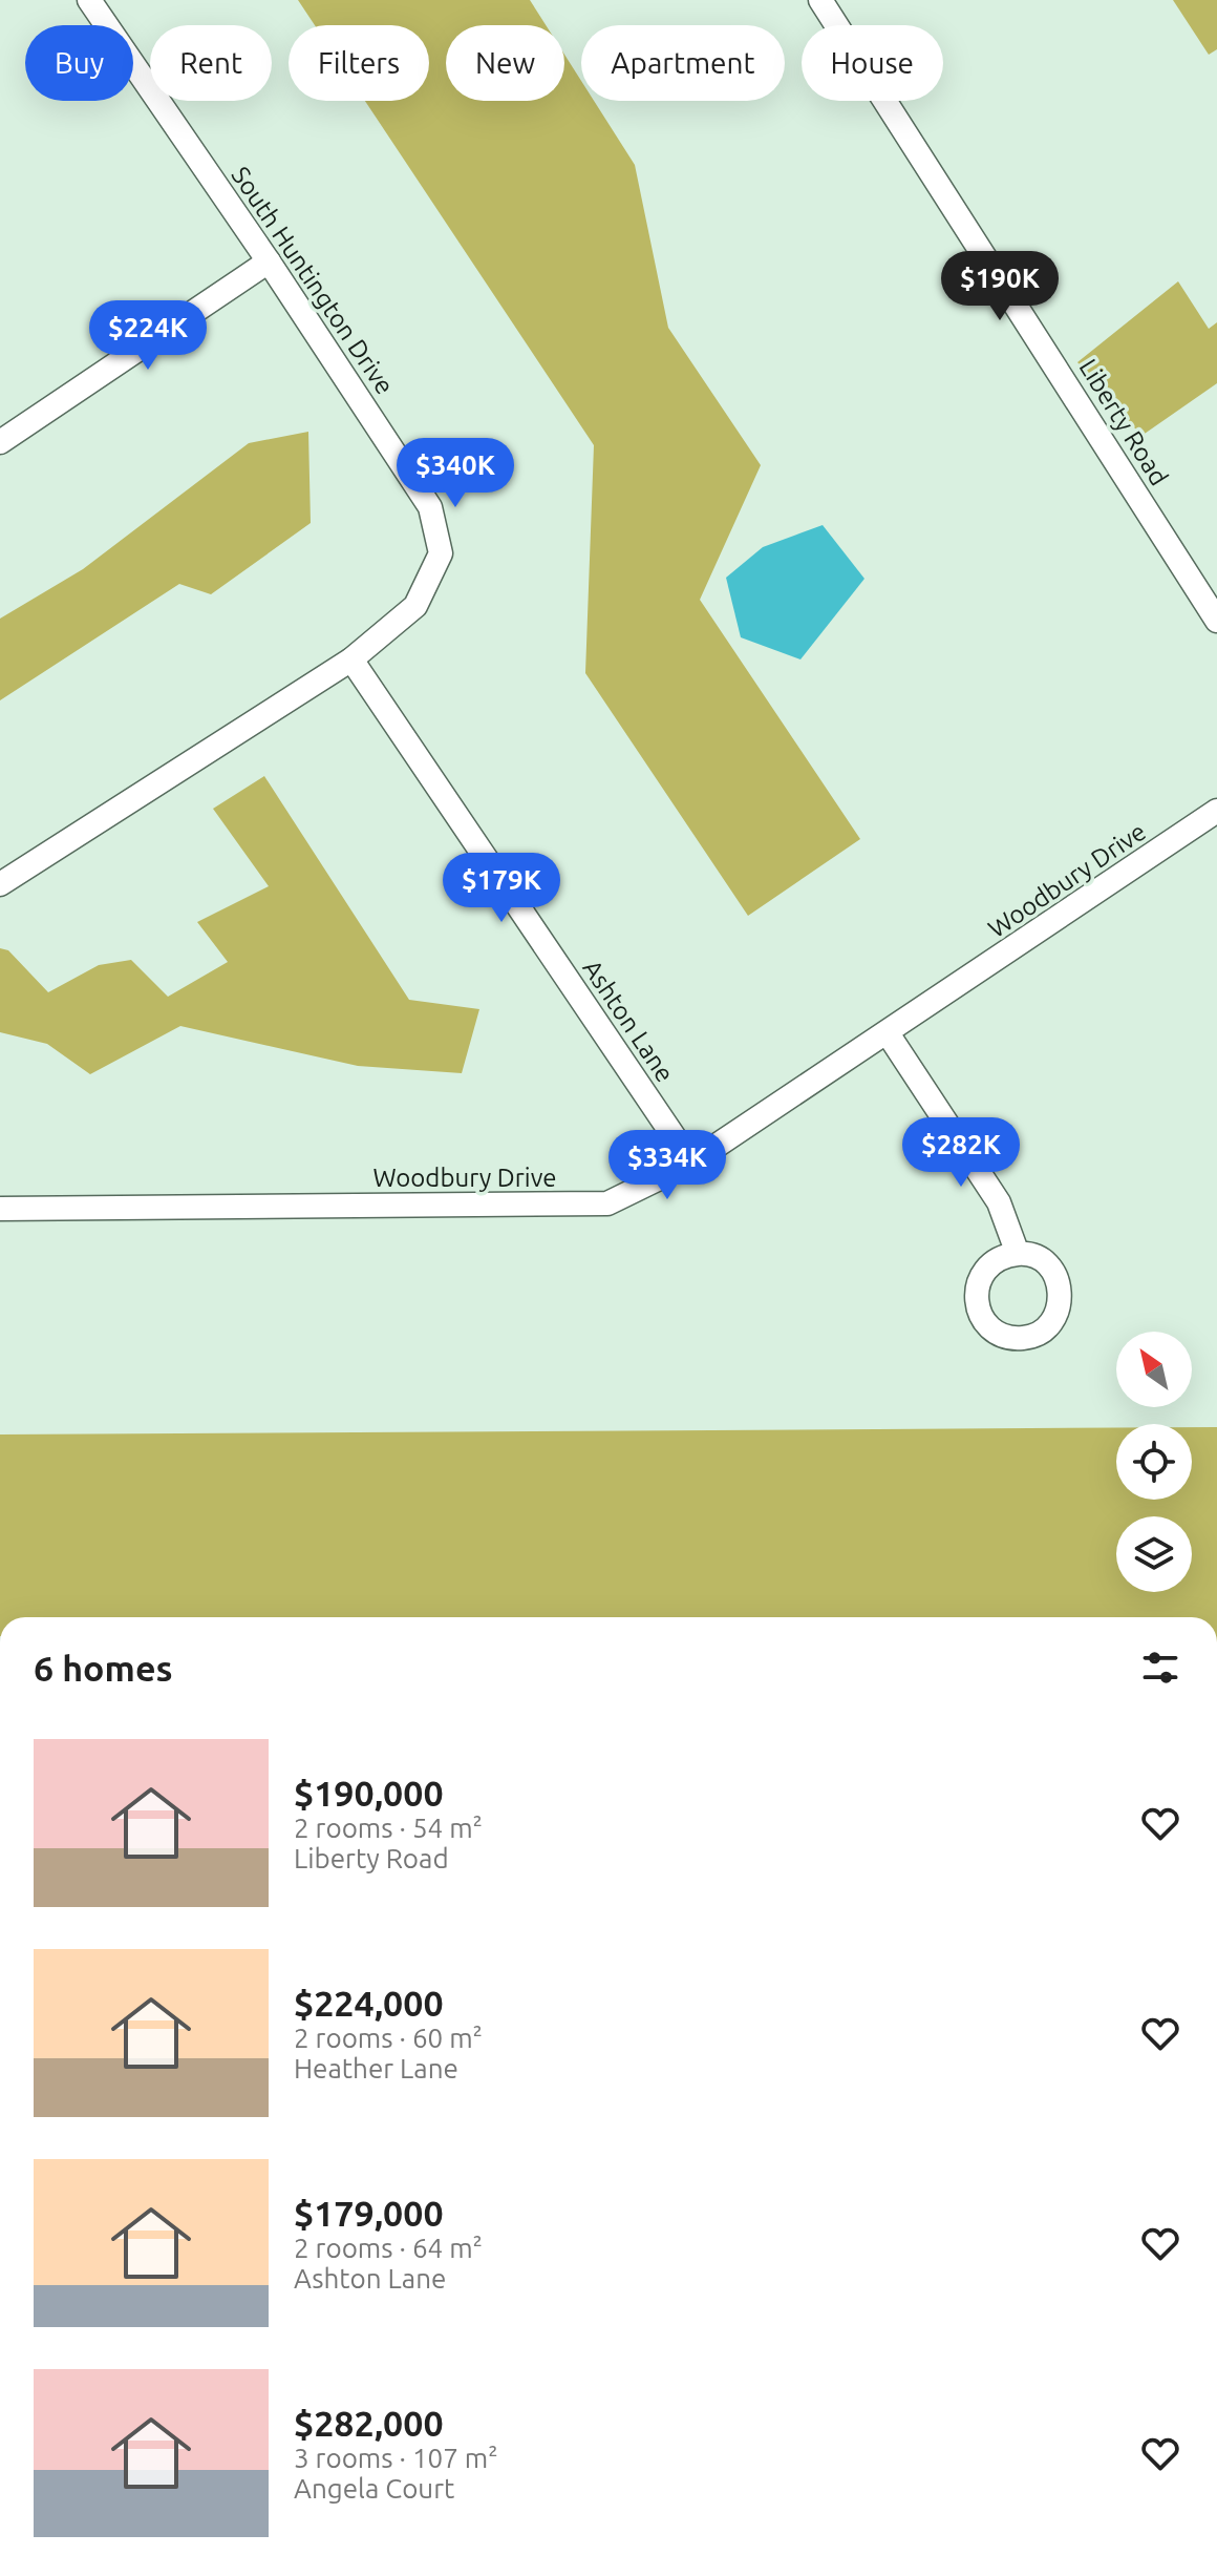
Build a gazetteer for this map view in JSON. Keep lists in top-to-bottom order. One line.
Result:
{"streets":{"street":["South Huntington Drive","Liberty Road","Woodbury Drive","Ashton Lane"]},"crossings":[["South Huntington Drive","Ashton Lane"],["Woodbury Drive","Ashton Lane"]],"north":"top left","page":{"chip":["Buy","Rent","Filters","New","Apartment","House"],"price":["$190K","$224K","$340K","$179K","$282K","$334K"],"heading":"6 homes","list":[{"name":"$190,000","note":"2 rooms · 54 m² · Liberty Road"},{"name":"$224,000","note":"2 rooms · 60 m² · Heather Lane"},{"name":"$179,000","note":"2 rooms · 64 m² · Ashton Lane"},{"name":"$282,000","note":"3 rooms · 107 m² · Angela Court"}]}}
